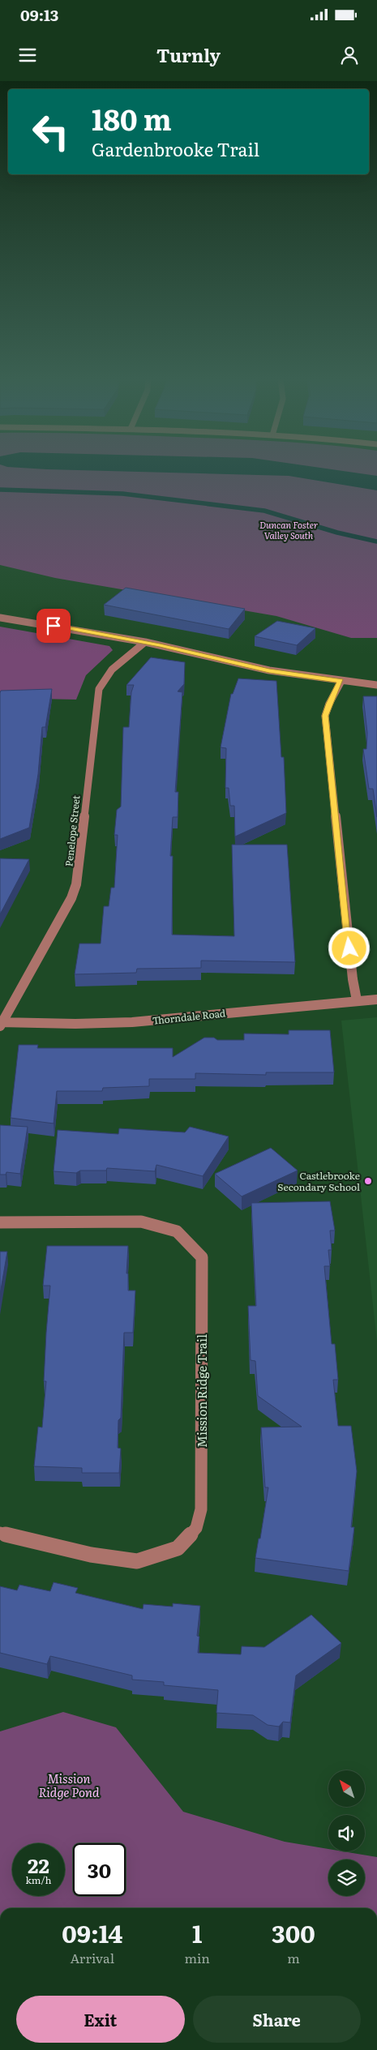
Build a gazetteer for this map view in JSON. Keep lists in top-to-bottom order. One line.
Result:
{"streets":{"street":["Penelope Street","Thorndale Road","Mission Ridge Trail"]},"crossings":[["Penelope Street","Thorndale Road"]],"parks":["Duncan Foster Valley South","Mission Ridge Pond"],"places":["Castlebrooke Secondary School"],"north":"top left","page":{"status":"09:13","header":"Turnly","turn":["180 m","Gardenbrooke Trail"],"speed":"22 km/h","limit":"30","eta":["09:14","Arrival","1","min","300","m"],"buttons":["Exit","Share"]}}
